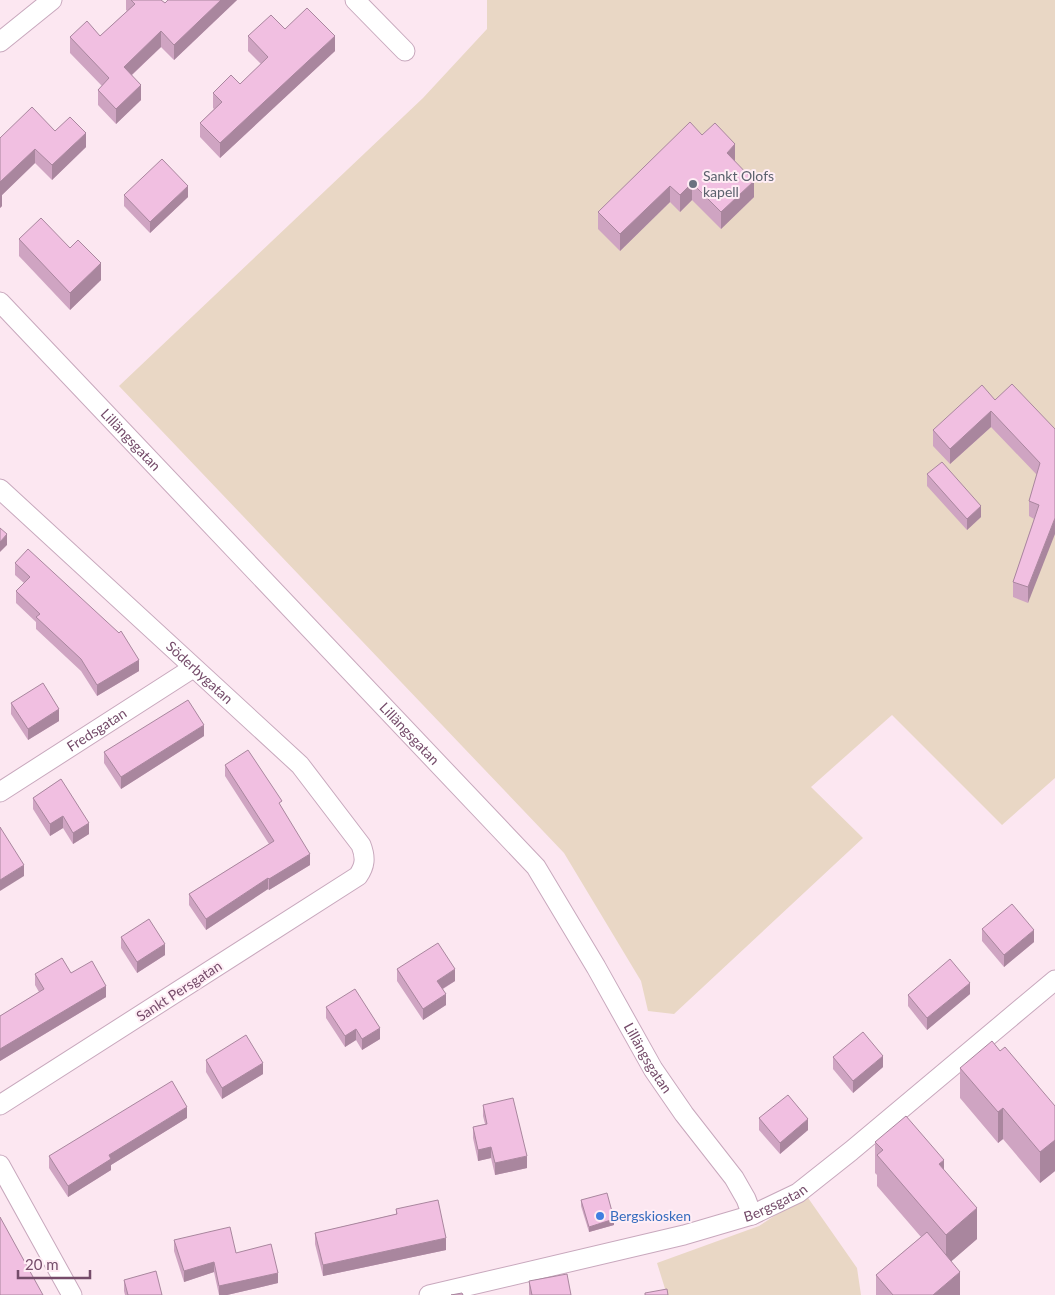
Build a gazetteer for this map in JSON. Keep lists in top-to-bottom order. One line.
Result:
{"streets":{"street":["Lillängsgatan","Söderbygatan","Fredsgatan","Sankt Persgatan","Bergsgatan"]},"crossings":[["Lillängsgatan","Bergsgatan"],["Söderbygatan","Fredsgatan"],["Söderbygatan","Sankt Persgatan"]],"places":["Sankt Olofs kapell","Bergskiosken"],"scale_bar":"20 m"}
